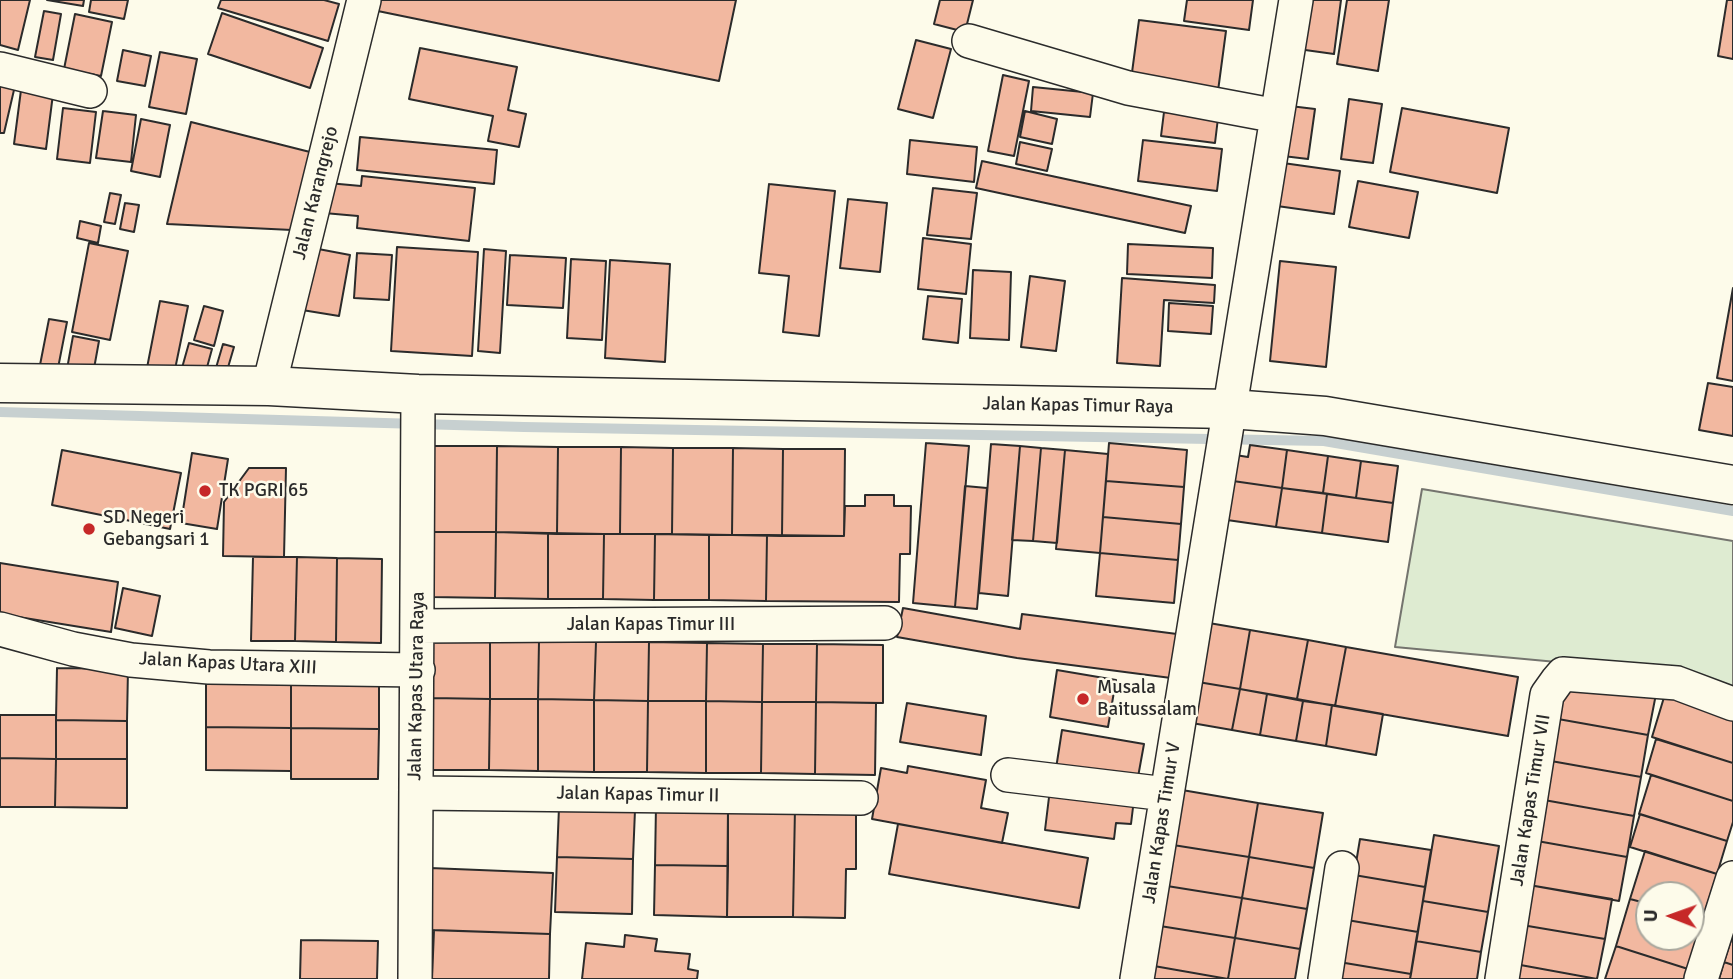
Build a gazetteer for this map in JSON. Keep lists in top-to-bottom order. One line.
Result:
{"streets":{"street":["Jalan Karangrejo","Jalan Kapas Timur Raya","Jalan Kapas Timur III","Jalan Kapas Utara XIII","Jalan Kapas Utara Raya","Jalan Kapas Timur II","Jalan Kapas Timur VII","Jalan Kapas Timur V"]},"crossings":[["Jalan Karangrejo","Jalan Kapas Timur Raya"],["Jalan Kapas Timur Raya","Jalan Kapas Utara Raya"],["Jalan Kapas Timur Raya","Jalan Kapas Timur V"],["Jalan Kapas Timur III","Jalan Kapas Utara Raya"],["Jalan Kapas Utara XIII","Jalan Kapas Utara Raya"],["Jalan Kapas Utara Raya","Jalan Kapas Timur II"]],"places":["TK PGRI 65","SD Negeri Gebangsari 1","Musala Baitussalam"],"north":"left"}
